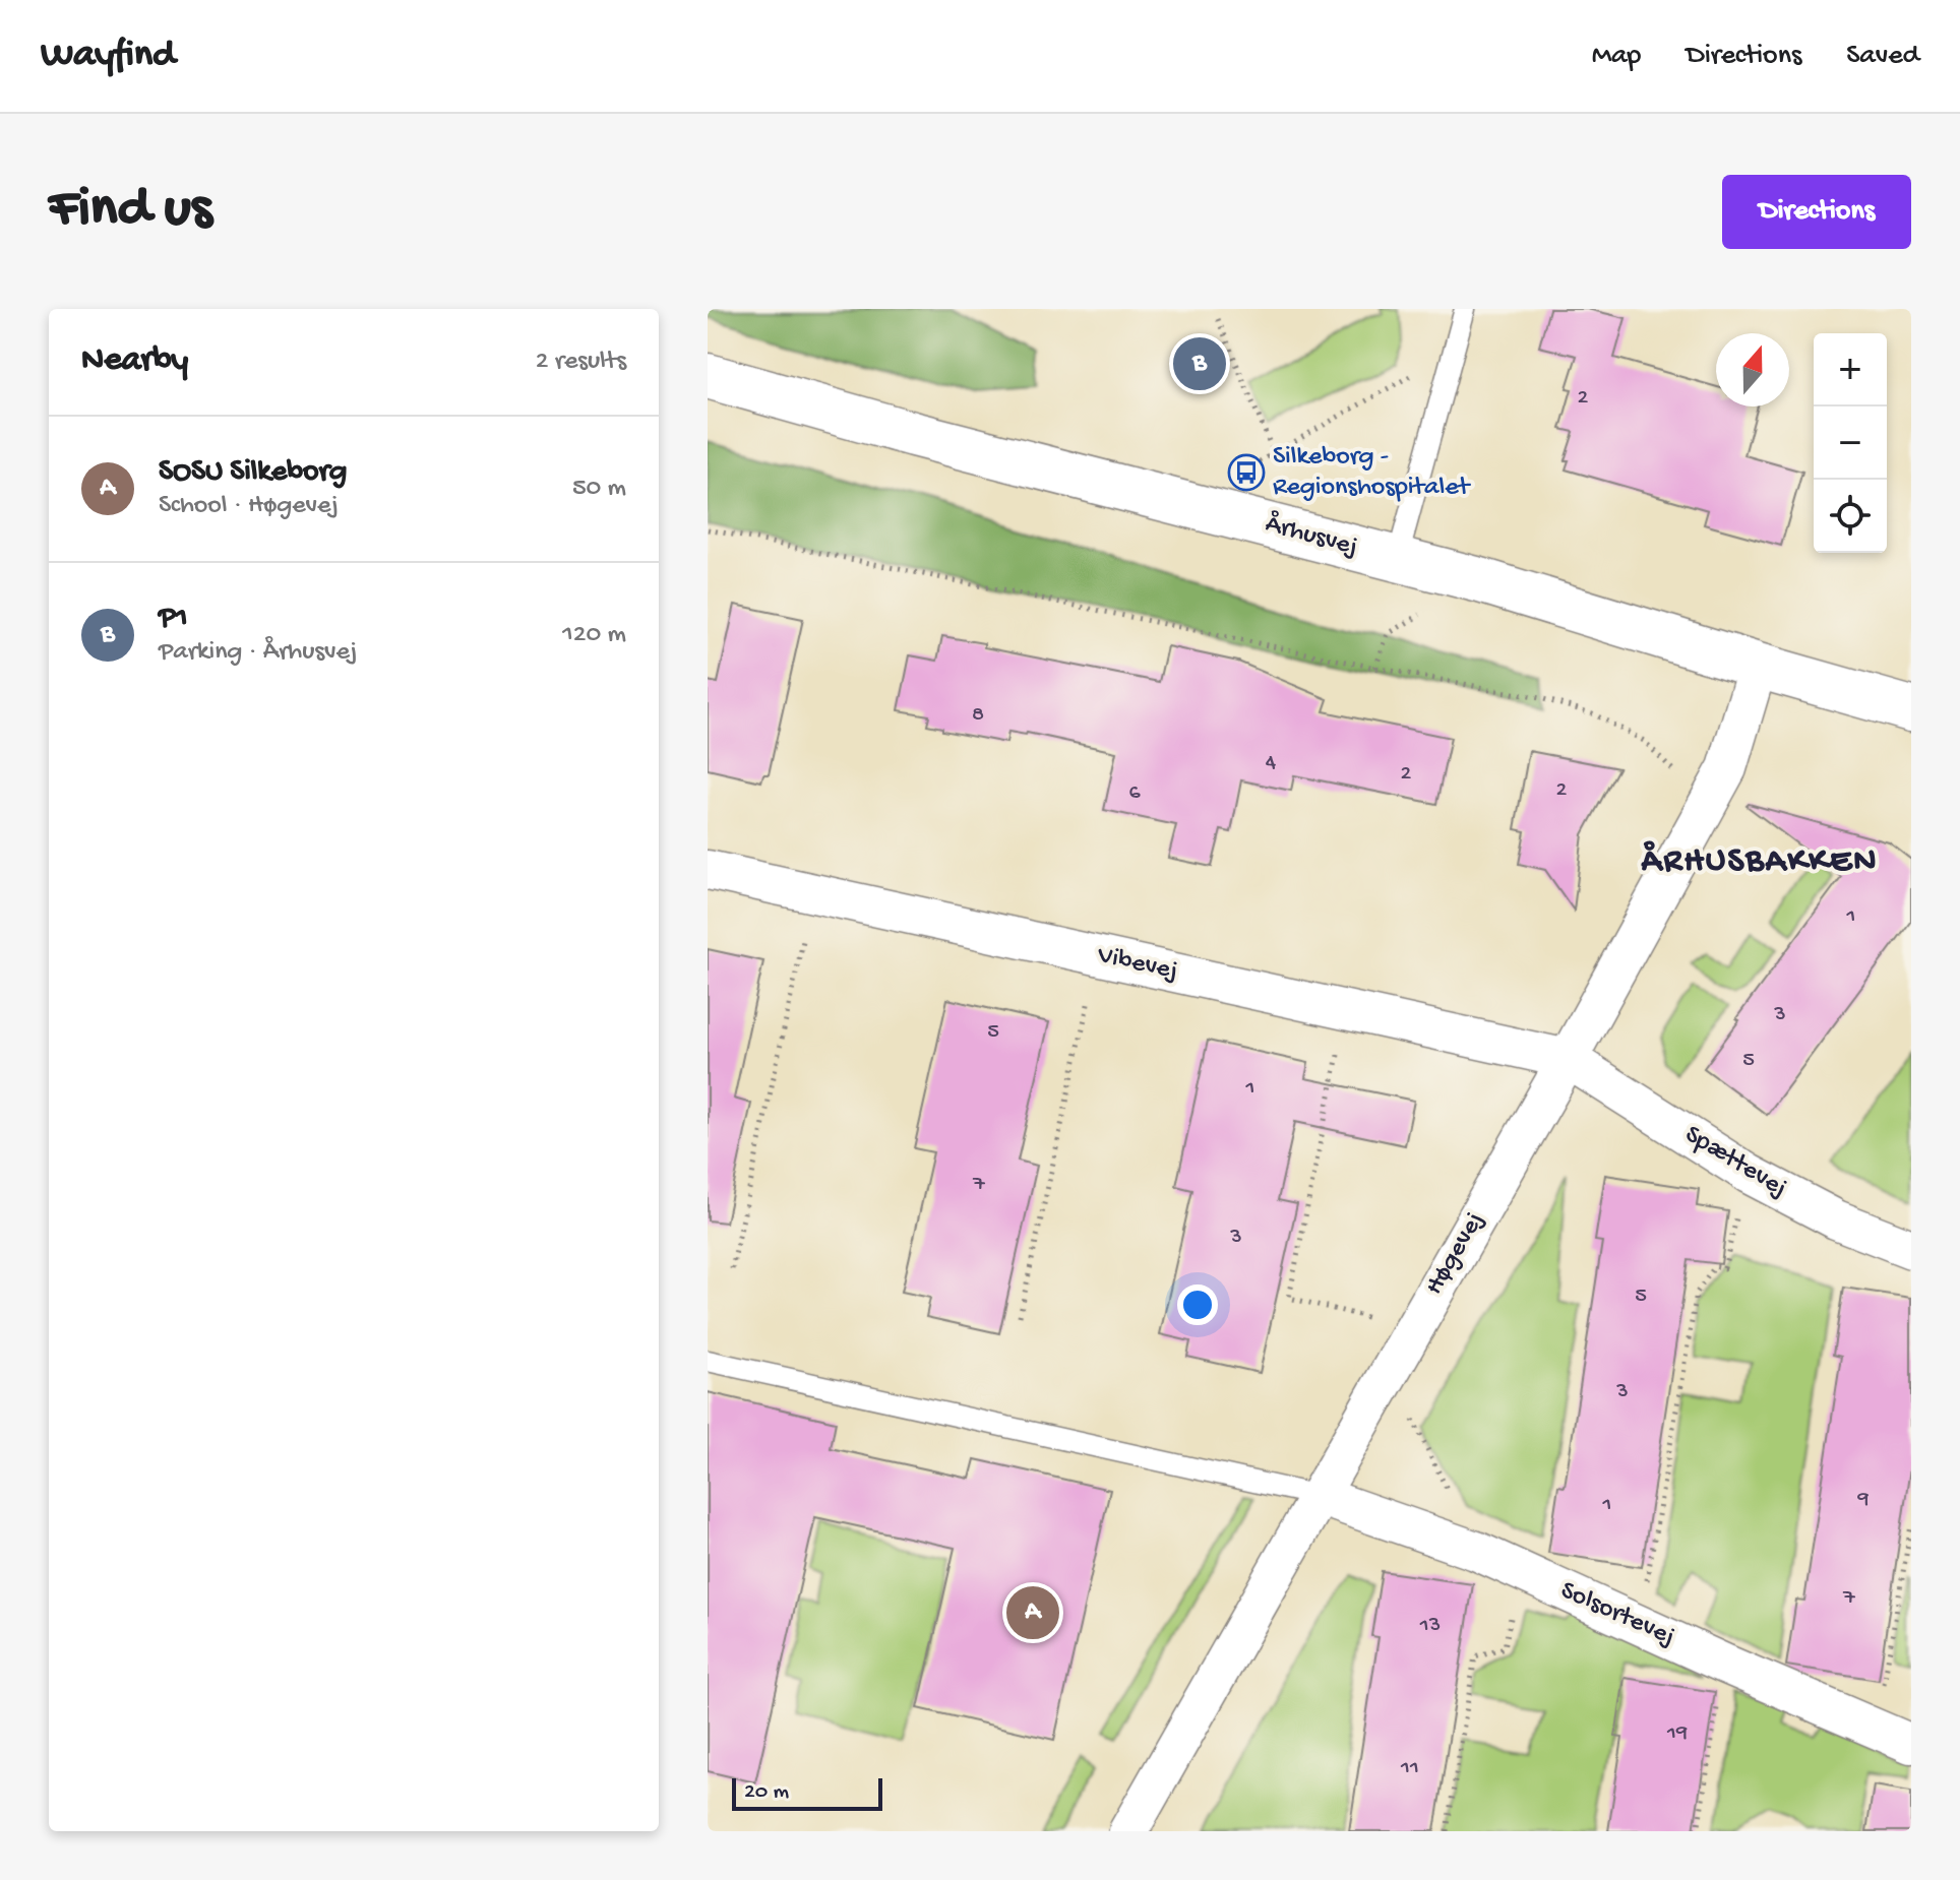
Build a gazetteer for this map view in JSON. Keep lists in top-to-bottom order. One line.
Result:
{"streets":{"street":["Århusvej","Vibevej","Spættevej","Høgevej","Solsortevej"]},"crossings":[["Århusvej","Høgevej"],["Vibevej","Spættevej"],["Vibevej","Høgevej"],["Spættevej","Høgevej"],["Høgevej","Solsortevej"]],"districts":["ÅRHUSBAKKEN"],"places":{"bus stop":["Silkeborg - Regionshospitalet"]},"house_numbers":["2","8","4","2","2","6","1","3","5","5","1","7","3","5","3","9","1","7","13","19","11"],"scale_bar":"20 m","north":"top","page":{"header":"Wayfind","nav":["Map","Directions","Saved"],"buttons":"Directions","title":"Find us","heading":["Nearby","2 results"],"map_buttons":["+","−"],"pins":["B","A"],"list":[{"mark":"A","name":"SOSU Silkeborg","note":"School · Høgevej","value":"50 m"},{"mark":"B","name":"P1","note":"Parking · Århusvej","value":"120 m"}],"scale":"20 m"}}
